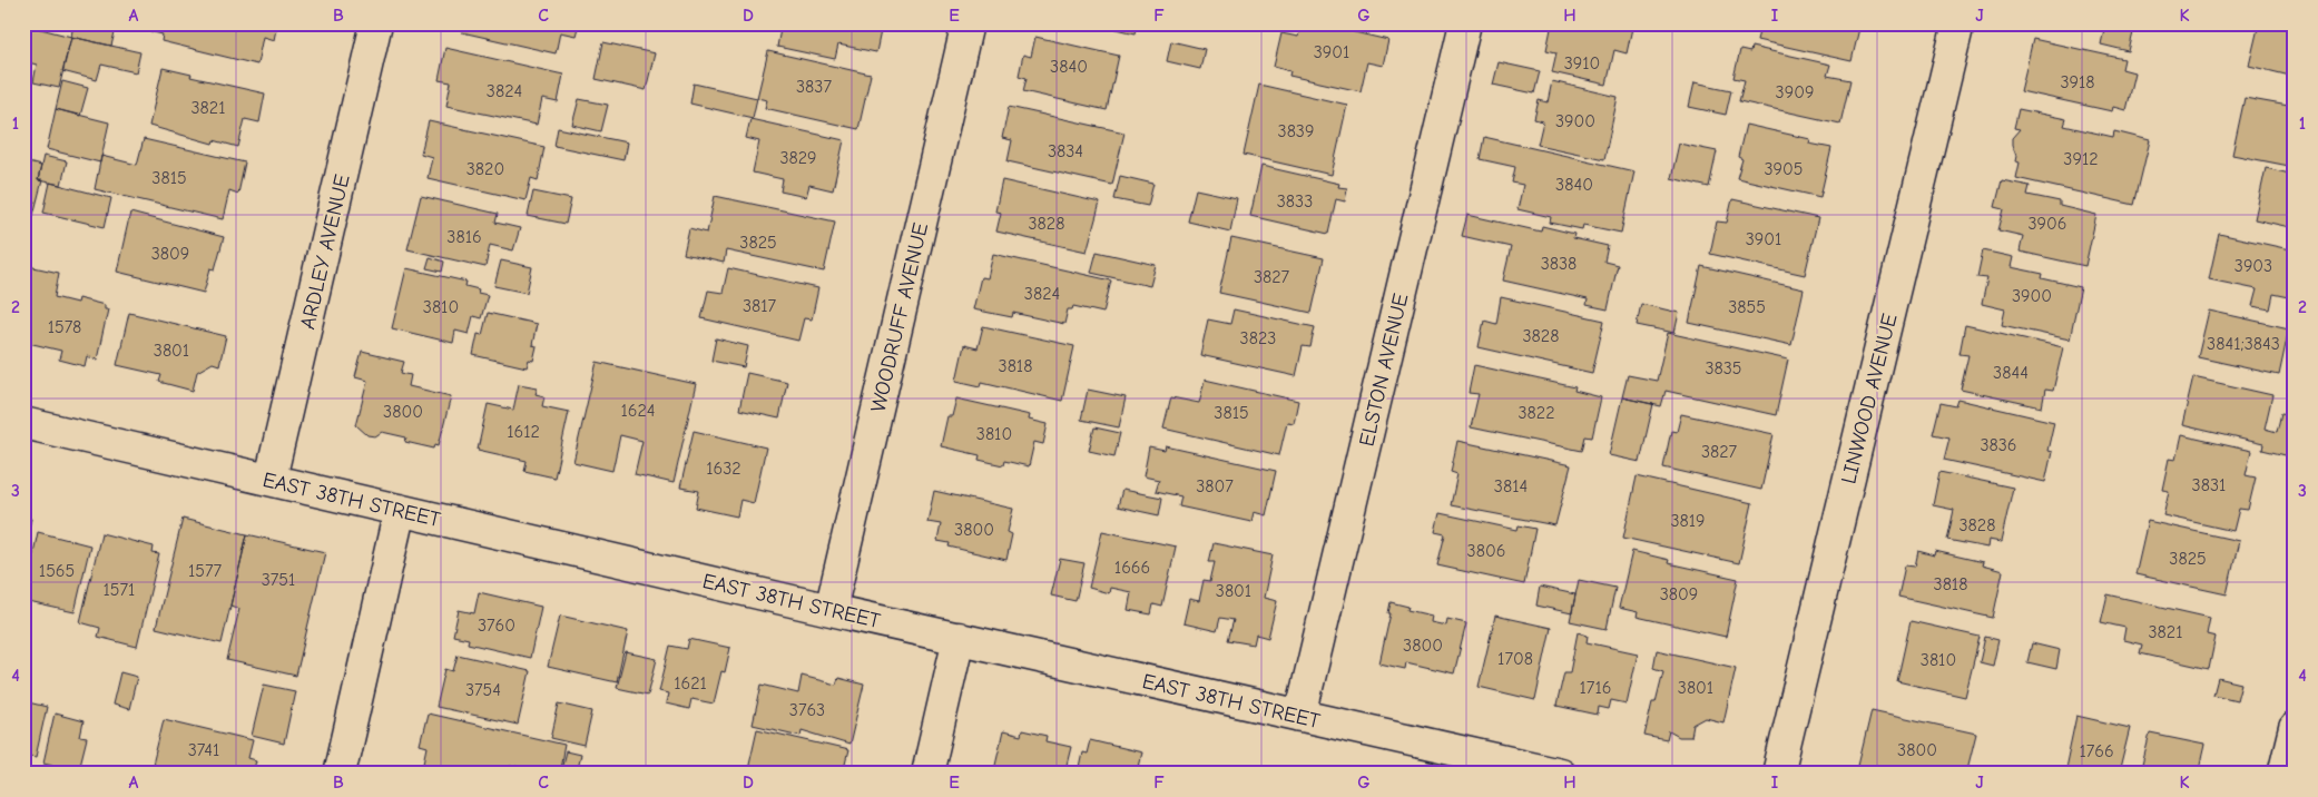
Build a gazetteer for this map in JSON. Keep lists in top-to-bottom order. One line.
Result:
{"streets":{"street":["ARDLEY AVENUE","WOODRUFF AVENUE","ELSTON AVENUE","LINWOOD AVENUE","EAST 38TH STREET"]},"crossings":[["ARDLEY AVENUE","EAST 38TH STREET"],["WOODRUFF AVENUE","EAST 38TH STREET"],["ELSTON AVENUE","EAST 38TH STREET"]],"house_numbers":["3901","3910","3840","3918","3837","3824","3909","3821","3900","3839","3834","3829","3912","3820","3905","3815","3840","3833","3828","3906","3816","3901","3825","3809","3838","3903","3827","3824","3900","3817","3810","3855","1578","3828","3823","3841;3843","3801","3818","3835","3844","1624","3800","3815","3822","1612","3810","3836","3827","1632","3831","3807","3814","3819","3828","3800","3806","3825","1666","1565","1577","3751","3818","1571","3801","3809","3760","3821","3800","1708","3810","1621","1716","3801","3754","3763","3741","3800","1766"],"grid":{"columns":["A","B","C","D","E","F","G","H","I","J","K"],"rows":["1","2","3","4"]}}
